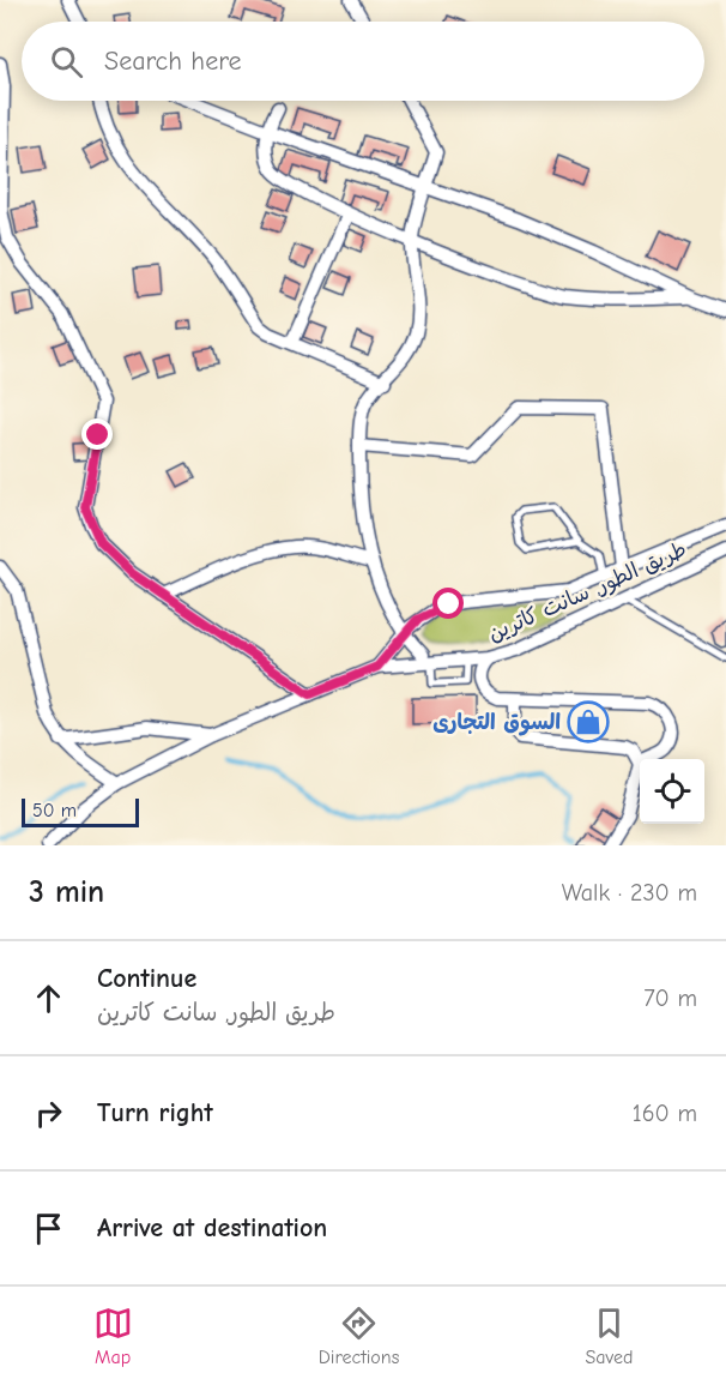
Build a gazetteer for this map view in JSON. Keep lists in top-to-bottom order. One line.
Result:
{"streets":{"street":["طريق الطور, سانت كاترين"]},"places":{"shop":["السوق التجارى"]},"scale_bar":"50 m","page":{"search":"Search here","scale":"50 m","heading":["3 min","Walk · 230 m"],"list":[["Continue","طريق الطور, سانت كاترين","70 m"],["Turn right","160 m"],"Arrive at destination"],"nav":["Map","Directions","Saved"]}}
